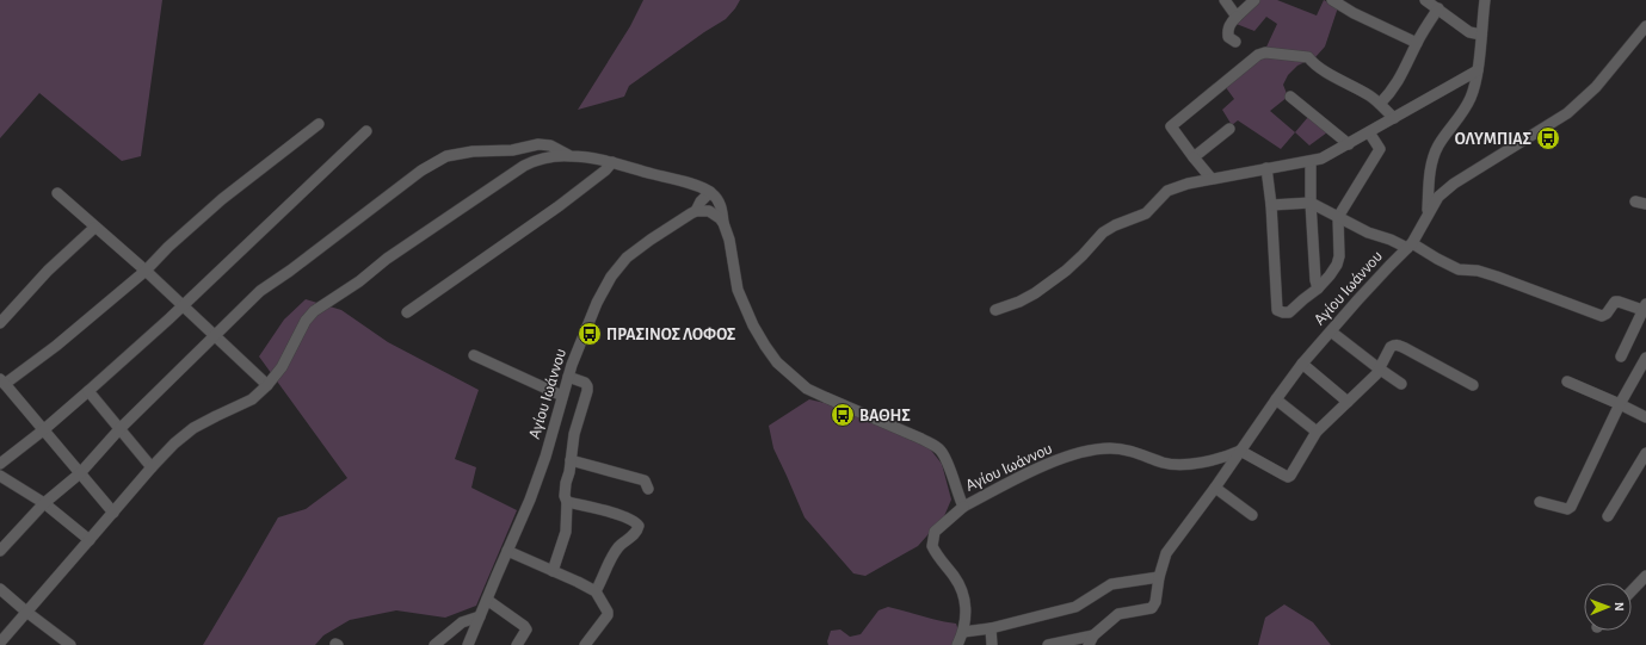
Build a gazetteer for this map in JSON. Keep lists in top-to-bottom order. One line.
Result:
{"streets":{"street":["Αγίου Ιωάννου"]},"places":{"bus stop":["ΟΛΥΜΠΙΑΣ","ΠΡΑΣΙΝΟΣ ΛΟΦΟΣ","ΒΑΘΗΣ"]},"north":"right"}
